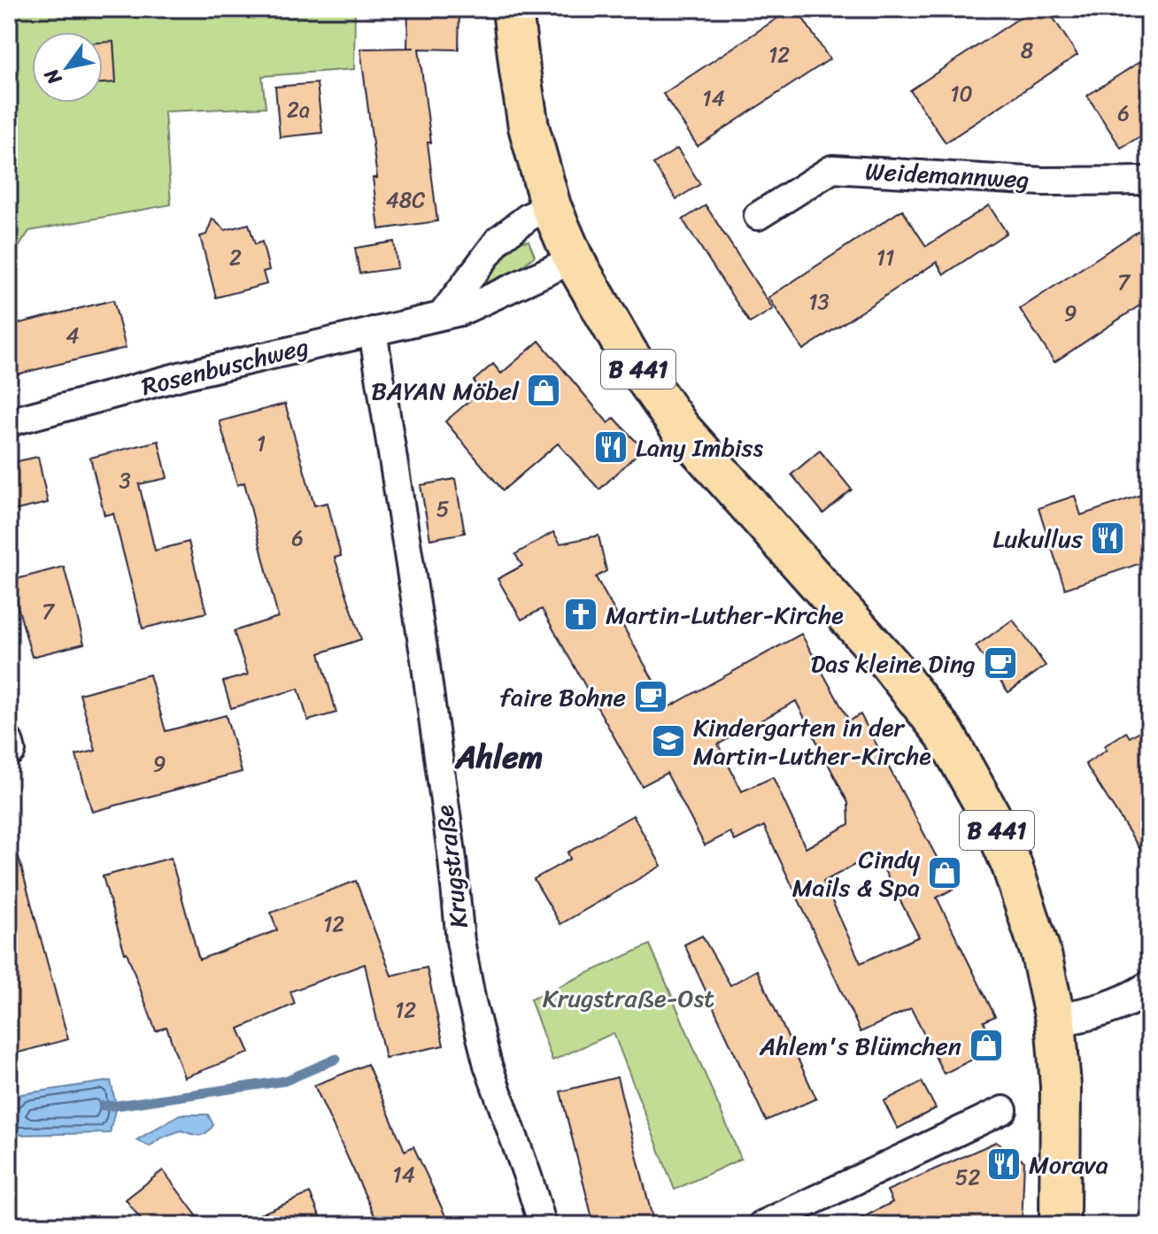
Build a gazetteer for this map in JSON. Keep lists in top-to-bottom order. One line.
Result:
{"streets":{"main road":["B 441"],"street":["Weidemannweg","Rosenbuschweg","Krugstraße"]},"crossings":[["Rosenbuschweg","B 441"],["Rosenbuschweg","Krugstraße"]],"districts":["Ahlem"],"parks":["Krugstraße-Ost"],"places":{"shop":["BAYAN Möbel","Cindy Mails & Spa","Ahlem's Blümchen"],"restaurant":["Lany Imbiss","Lukullus","Morava"],"church":["Martin-Luther-Kirche"],"cafe":["Das kleine Ding","faire Bohne"],"school or university":["Kindergarten in der Martin-Luther-Kirche"]},"house_numbers":["8","12","10","14","2a","6","48C","2","11","7","13","9","4","1","3","5","6","7","9","12","12","14","52"],"north":"bottom left"}
